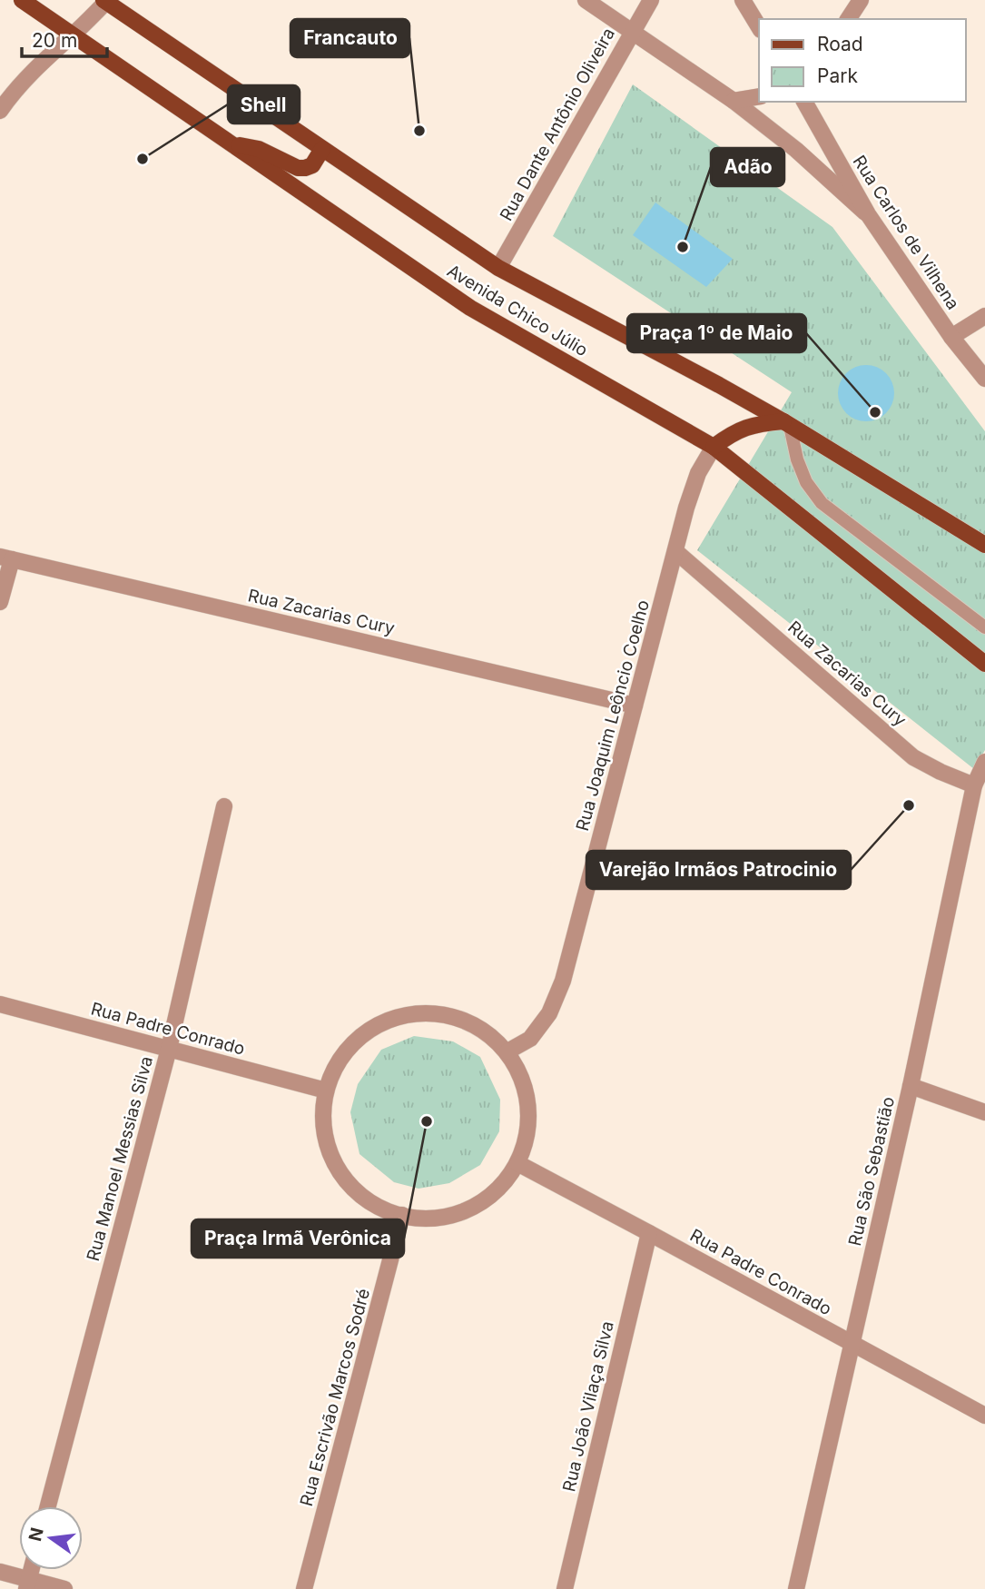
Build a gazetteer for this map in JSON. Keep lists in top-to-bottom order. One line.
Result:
{"streets":{"main road":["Avenida Chico Júlio"],"street":["Rua Dante Antônio Oliveira","Rua Carlos de Vilhena","Rua Zacarias Cury","Rua Joaquim Leôncio Coelho","Rua Padre Conrado","Rua Manoel Messias Silva","Rua São Sebastião","Rua Escrivão Marcos Sodré","Rua João Vilaça Silva"]},"crossings":[["Rua Dante Antônio Oliveira","Avenida Chico Júlio"],["Avenida Chico Júlio","Rua Joaquim Leôncio Coelho"],["Rua Zacarias Cury","Rua Joaquim Leôncio Coelho"],["Rua Zacarias Cury","Rua São Sebastião"],["Rua Joaquim Leôncio Coelho","Rua Padre Conrado"],["Rua Joaquim Leôncio Coelho","Rua Escrivão Marcos Sodré"],["Rua Padre Conrado","Rua Manoel Messias Silva"],["Rua Padre Conrado","Rua São Sebastião"],["Rua Padre Conrado","Rua Escrivão Marcos Sodré"],["Rua Padre Conrado","Rua João Vilaça Silva"]],"places":["Francauto","Shell","Adão","Praça 1º de Maio","Varejão Irmãos Patrocinio","Praça Irmã Verônica"],"legend":["Road","Park"],"scale_bar":"20 m","north":"left"}
